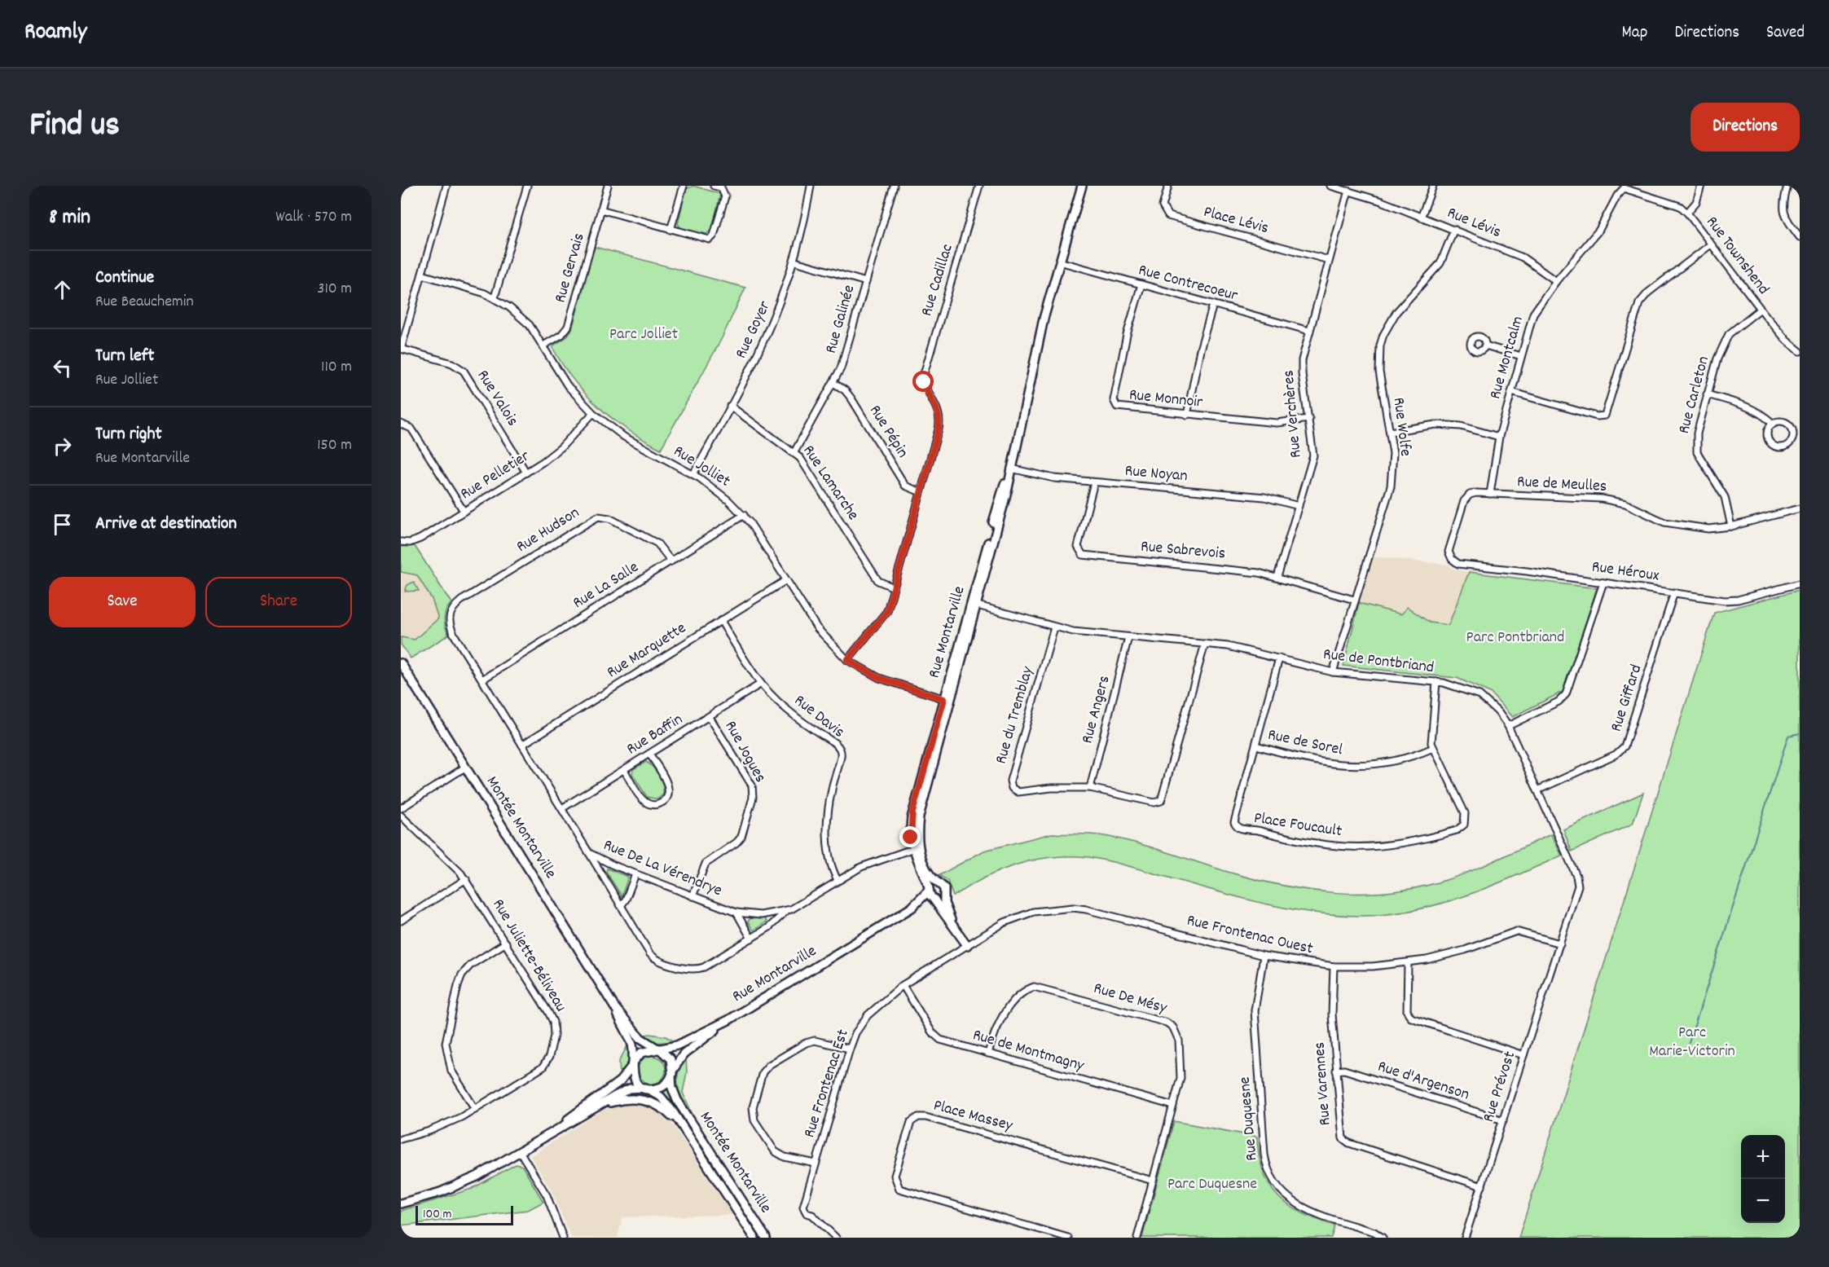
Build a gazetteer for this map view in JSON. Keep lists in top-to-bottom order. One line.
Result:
{"streets":{"street":["Place Lévis","Rue Lévis","Rue Townshend","Rue Gervais","Rue Cadillac","Rue Contrecoeur","Rue Galinée","Rue Goyer","Rue Montcalm","Rue Carleton","Rue Valois","Rue Monnoir","Rue Verchères","Rue Wolfe","Rue Pépin","Rue Jolliet","Rue Noyan","Rue Pelletier","Rue Lamarche","Rue de Meulles","Rue Hudson","Rue Sabrevois","Rue Héroux","Rue La Salle","Rue Montarville","Rue Marquette","Rue de Pontbriand","Rue Giffard","Rue Angers","Rue du Tremblay","Rue Davis","Rue Baffin","Rue de Sorel","Rue Jogues","Place Foucault","Montée Montarville","Rue De La Vérendrye","Rue Frontenac Ouest","Rue Juliette-Béliveau","Rue De Mésy","Rue de Montmagny","Rue d'Argenson","Rue Frontenac Est","Rue Varennes","Rue Prévost","Place Massey","Rue Duquesne"]},"crossings":[["Place Lévis","Rue Verchères"],["Rue Lévis","Rue Montcalm"],["Rue Lévis","Rue Verchères"],["Rue Lévis","Rue Wolfe"],["Rue Townshend","Rue Montcalm"],["Rue Townshend","Rue Carleton"],["Rue Gervais","Rue Jolliet"],["Rue Cadillac","Rue Pépin"],["Rue Contrecoeur","Rue Monnoir"],["Rue Contrecoeur","Rue Verchères"],["Rue Contrecoeur","Rue Montarville"],["Rue Galinée","Rue Pépin"],["Rue Galinée","Rue Lamarche"],["Rue Goyer","Rue Jolliet"],["Rue Goyer","Rue Lamarche"],["Rue Montcalm","Rue de Meulles"],["Rue Carleton","Rue de Meulles"],["Rue Valois","Rue Pelletier"],["Rue Monnoir","Rue Verchères"],["Rue Verchères","Rue Noyan"],["Rue Verchères","Rue Sabrevois"],["Rue Wolfe","Rue Sabrevois"],["Rue Wolfe","Rue de Pontbriand"],["Rue Jolliet","Rue Pelletier"],["Rue Jolliet","Rue La Salle"],["Rue Jolliet","Rue Montarville"],["Rue Jolliet","Rue Marquette"],["Rue Noyan","Rue Sabrevois"],["Rue Noyan","Rue Montarville"],["Rue de Meulles","Rue Héroux"],["Rue Hudson","Rue La Salle"],["Rue Hudson","Rue De La Vérendrye"],["Rue Héroux","Rue Giffard"],["Rue La Salle","Rue De La Vérendrye"],["Rue Montarville","Rue de Pontbriand"],["Rue Montarville","Montée Montarville"],["Rue Montarville","Rue De La Vérendrye"],["Rue Montarville","Rue Frontenac Ouest"],["Rue Montarville","Rue Frontenac Est"],["Rue Marquette","Rue Davis"],["Rue Marquette","Rue De La Vérendrye"],["Rue de Pontbriand","Rue Giffard"],["Rue de Pontbriand","Rue Angers"],["Rue de Pontbriand","Rue du Tremblay"],["Rue de Pontbriand","Place Foucault"],["Rue de Pontbriand","Rue Frontenac Ouest"],["Rue de Pontbriand","Rue Prévost"],["Rue Angers","Rue du Tremblay"],["Rue Davis","Rue Baffin"],["Rue Davis","Rue De La Vérendrye"],["Rue Baffin","Rue Jogues"],["Rue Baffin","Rue De La Vérendrye"],["Rue de Sorel","Place Foucault"],["Rue Jogues","Rue De La Vérendrye"],["Rue Frontenac Ouest","Rue Frontenac Est"],["Rue Frontenac Ouest","Rue Varennes"],["Rue Frontenac Ouest","Rue Prévost"],["Rue Frontenac Ouest","Rue Duquesne"],["Rue De Mésy","Rue de Montmagny"],["Rue De Mésy","Place Massey"],["Rue de Montmagny","Rue Frontenac Est"],["Rue d'Argenson","Rue Varennes"],["Rue d'Argenson","Rue Prévost"],["Rue Varennes","Rue Prévost"]],"parks":["Parc Jolliet","Parc Pontbriand","Parc Marie-Victorin","Parc Duquesne"],"scale_bar":"100 m","page":{"header":"Roamly","nav":["Map","Directions","Saved"],"title":"Find us","buttons":["Directions",["Save","Share"]],"heading":["8 min","Walk · 570 m"],"list":[["Continue","Rue Beauchemin","310 m"],["Turn left","Rue Jolliet","110 m"],["Turn right","Rue Montarville","150 m"],"Arrive at destination"],"map_buttons":["+","−"],"scale":"100 m"}}
